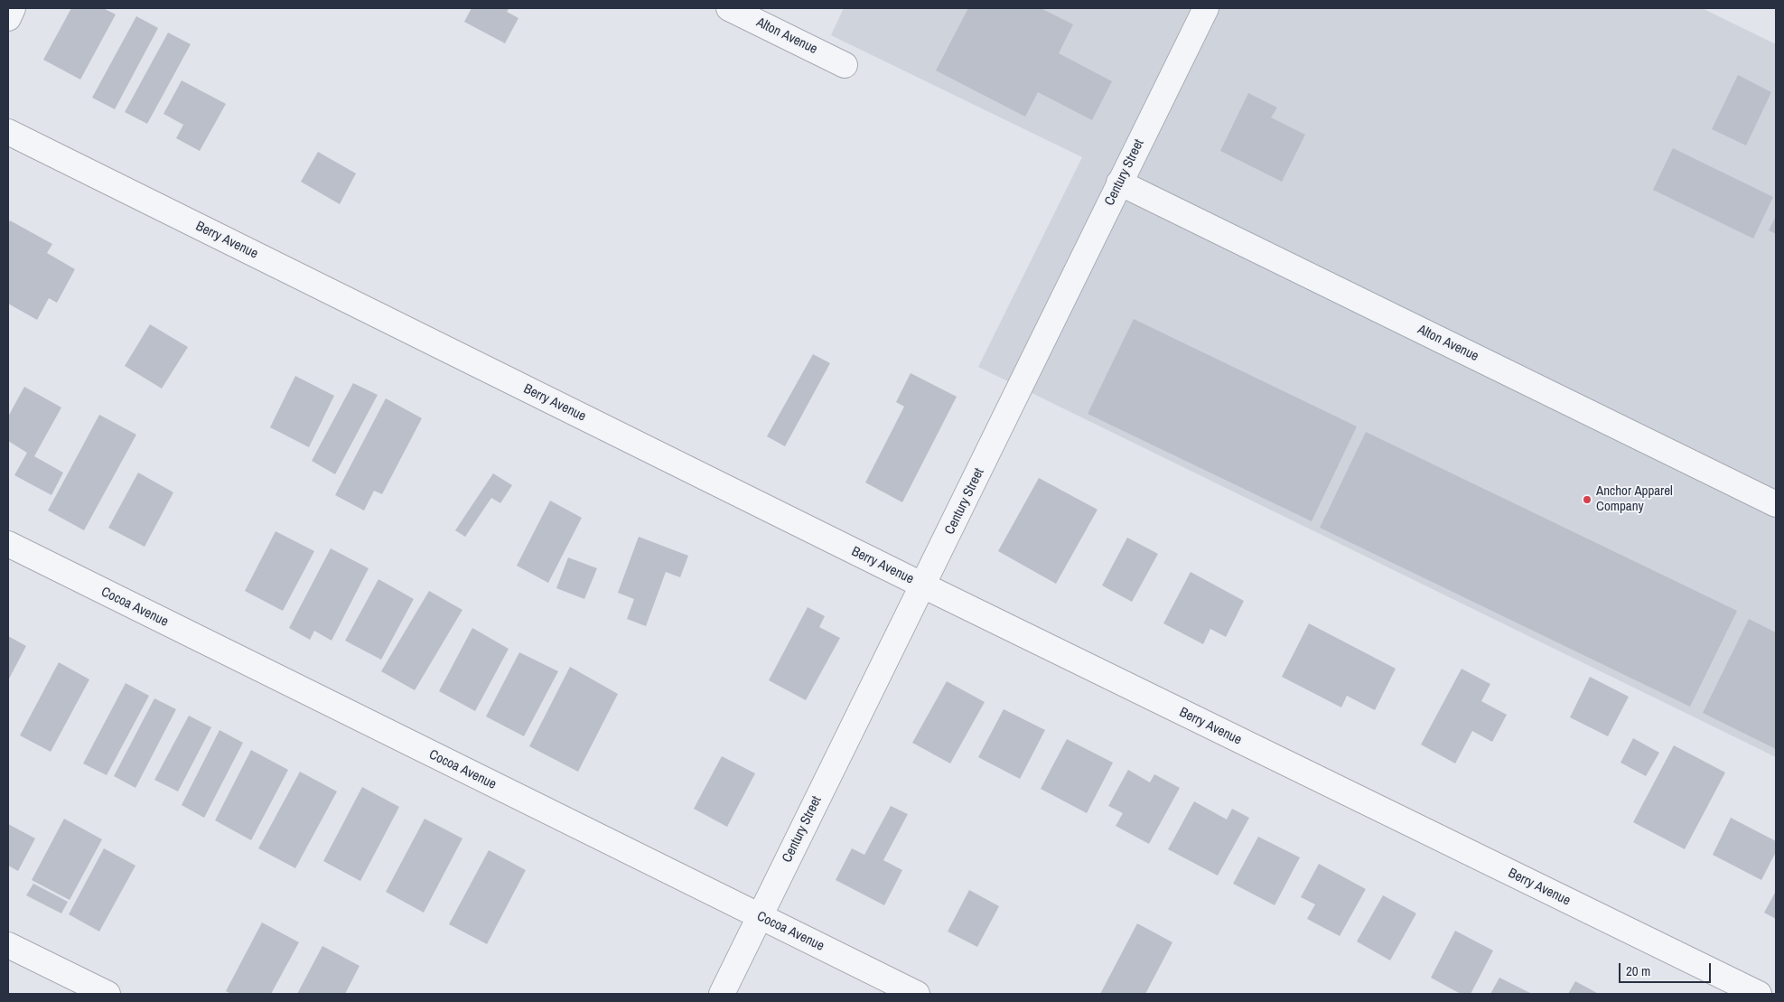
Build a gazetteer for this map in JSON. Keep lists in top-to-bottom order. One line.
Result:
{"streets":{"street":["Alton Avenue","Century Street","Berry Avenue","Cocoa Avenue"]},"crossings":[["Alton Avenue","Century Street"],["Century Street","Berry Avenue"],["Century Street","Cocoa Avenue"]],"places":["Anchor Apparel Company"],"scale_bar":"20 m"}
